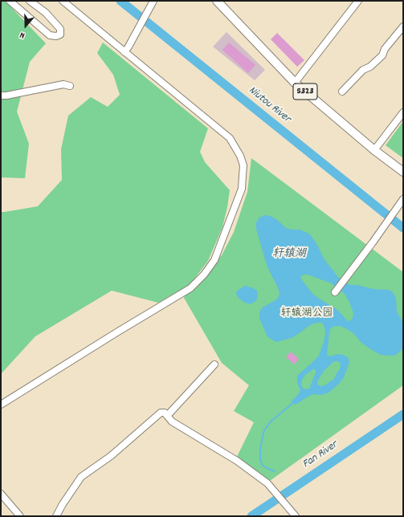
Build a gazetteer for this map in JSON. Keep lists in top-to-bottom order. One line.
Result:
{"streets":{"main road":["S323"]},"water":["Niutou River","轩辕湖","Fan River"],"parks":["轩辕湖公园"],"north":"bottom"}
